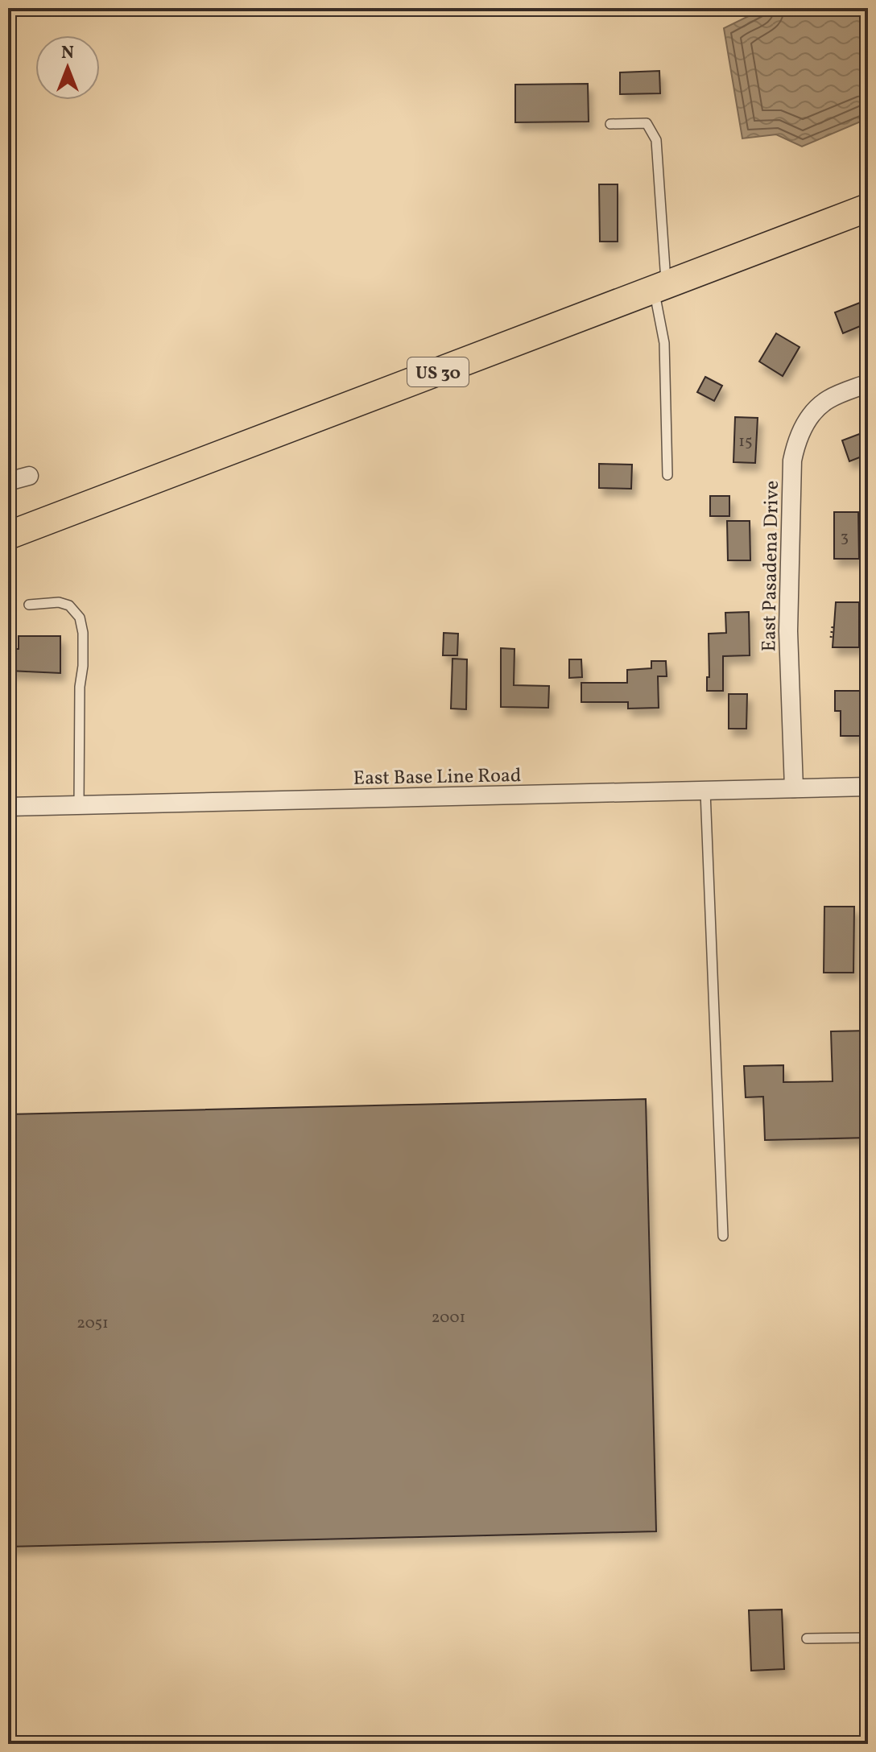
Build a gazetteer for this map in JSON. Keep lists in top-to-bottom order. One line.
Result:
{"streets":{"main road":["US 30"],"street":["East Pasadena Drive","East Base Line Road"]},"crossings":[["East Pasadena Drive","East Base Line Road"]],"house_numbers":["15","3","2001","2051"],"north":"top"}
